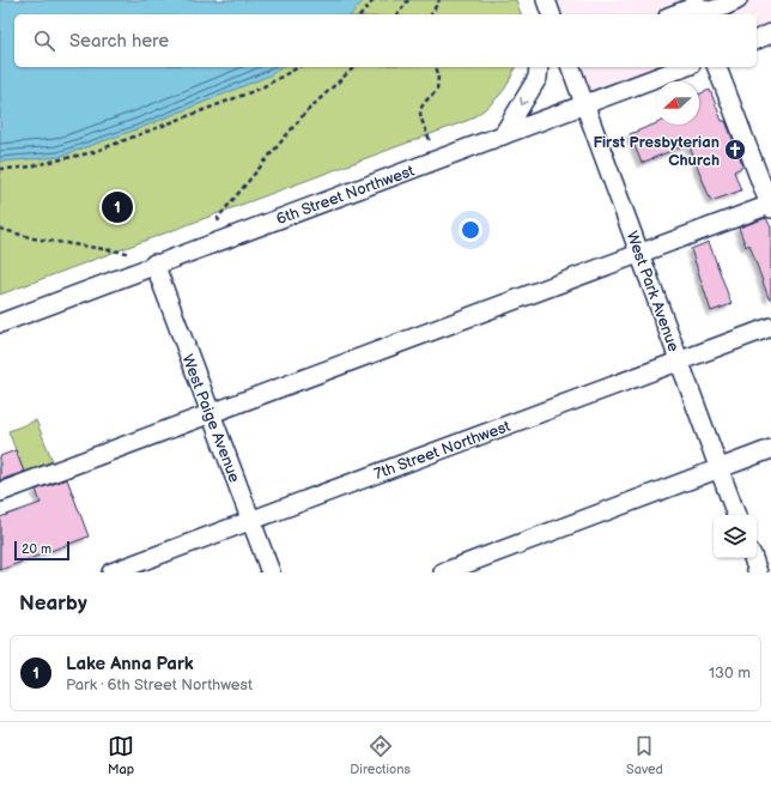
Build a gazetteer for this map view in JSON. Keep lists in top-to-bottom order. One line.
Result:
{"streets":{"street":["6th Street Northwest","West Park Avenue","West Paige Avenue","7th Street Northwest"]},"crossings":[["6th Street Northwest","West Park Avenue"],["6th Street Northwest","West Paige Avenue"],["West Park Avenue","7th Street Northwest"],["West Paige Avenue","7th Street Northwest"]],"places":{"church":["First Presbyterian Church"]},"scale_bar":"20 m","north":"left","page":{"search":"Search here","pins":"1","scale":"20 m","heading":"Nearby","list":[{"mark":"1","name":"Lake Anna Park","note":"Park · 6th Street Northwest","value":"130 m"}],"nav":["Map","Directions","Saved"]}}
